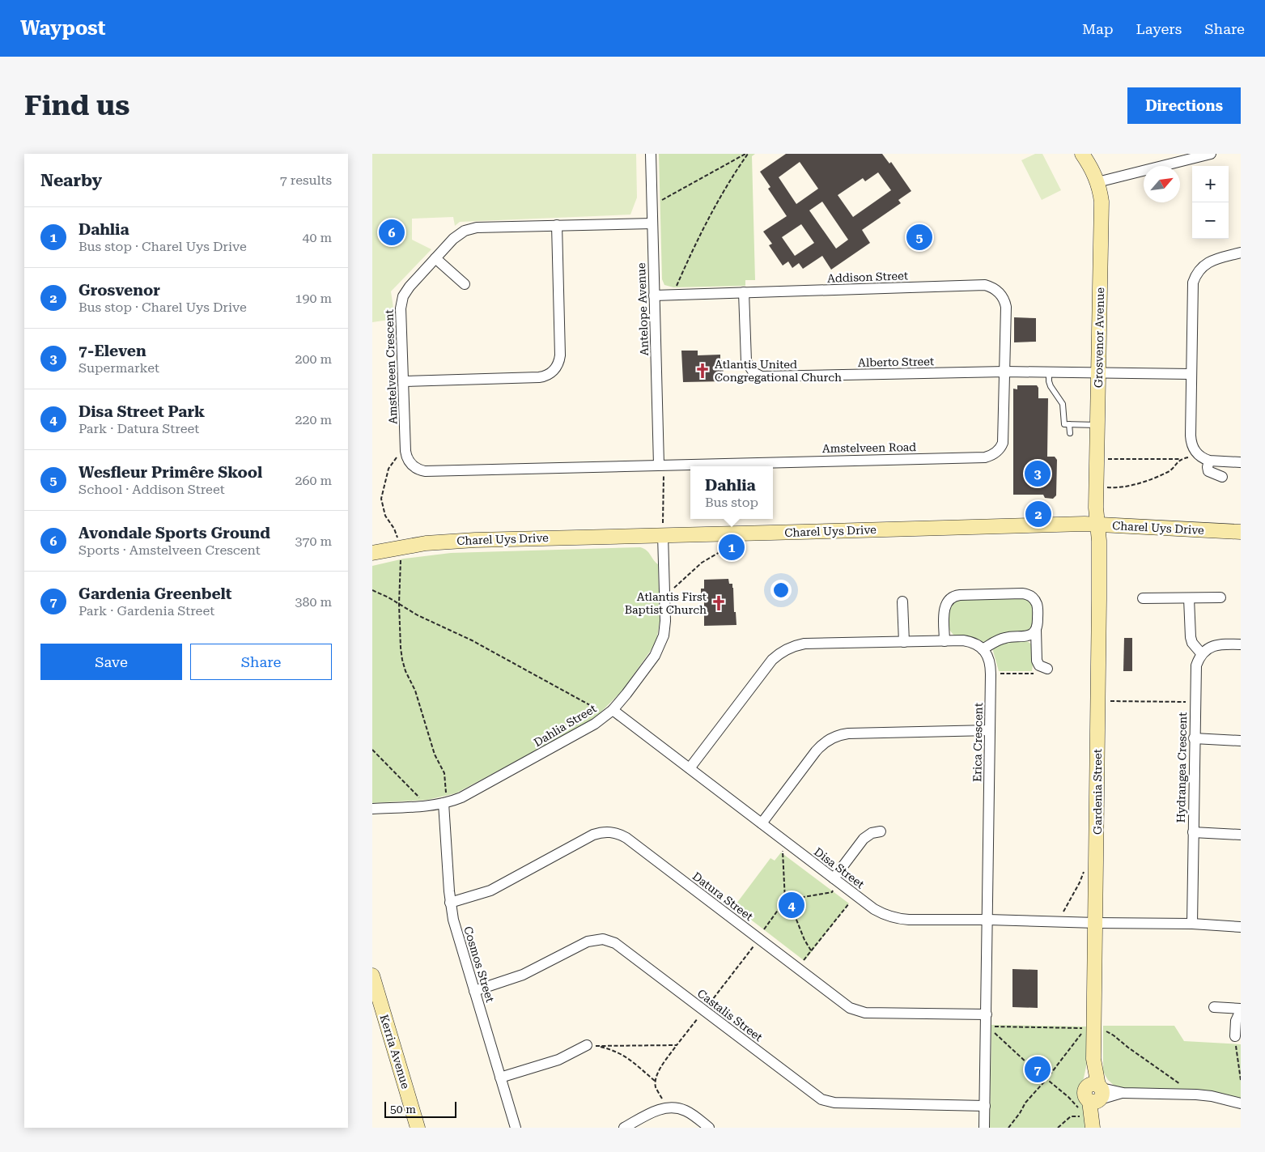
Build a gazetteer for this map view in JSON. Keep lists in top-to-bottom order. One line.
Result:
{"streets":{"street":["Addison Street","Antelope Avenue","Grosvenor Avenue","Alberto Street","Amstelveen Crescent","Amstelveen Road","Charel Uys Drive","Dahlia Street","Erica Crescent","Hydrangea Crescent","Gardenia Street","Disa Street","Datura Street","Cosmos Street","Castalis Street","Kerria Avenue"]},"crossings":[["Addison Street","Antelope Avenue"],["Addison Street","Alberto Street"],["Addison Street","Amstelveen Road"],["Antelope Avenue","Amstelveen Crescent"],["Antelope Avenue","Amstelveen Road"],["Grosvenor Avenue","Alberto Street"],["Grosvenor Avenue","Charel Uys Drive"],["Grosvenor Avenue","Gardenia Street"],["Alberto Street","Amstelveen Road"],["Charel Uys Drive","Dahlia Street"],["Charel Uys Drive","Gardenia Street"],["Dahlia Street","Disa Street"],["Dahlia Street","Cosmos Street"],["Erica Crescent","Disa Street"],["Erica Crescent","Datura Street"],["Erica Crescent","Castalis Street"],["Hydrangea Crescent","Disa Street"],["Gardenia Street","Disa Street"],["Datura Street","Cosmos Street"],["Cosmos Street","Castalis Street"]],"places":{"church":["Atlantis United Congregational Church","Atlantis First Baptist Church"]},"scale_bar":"50 m","north":"top right","page":{"header":"Waypost","nav":["Map","Layers","Share"],"buttons":["Directions",["Save","Share"]],"title":"Find us","heading":["Nearby","7 results"],"map_buttons":["+","−"],"list":[{"mark":"1","name":"Dahlia","note":"Bus stop · Charel Uys Drive","value":"40 m"},{"mark":"2","name":"Grosvenor","note":"Bus stop · Charel Uys Drive","value":"190 m"},{"mark":"3","name":"7-Eleven","note":"Supermarket","value":"200 m"},{"mark":"4","name":"Disa Street Park","note":"Park · Datura Street","value":"220 m"},{"mark":"5","name":"Wesfleur Primêre Skool","note":"School · Addison Street","value":"260 m"},{"mark":"6","name":"Avondale Sports Ground","note":"Sports · Amstelveen Crescent","value":"370 m"},{"mark":"7","name":"Gardenia Greenbelt","note":"Park · Gardenia Street","value":"380 m"}],"pins":["6","5","3","2","1","4","7"],"popup":["Dahlia","Bus stop"],"scale":"50 m"}}
